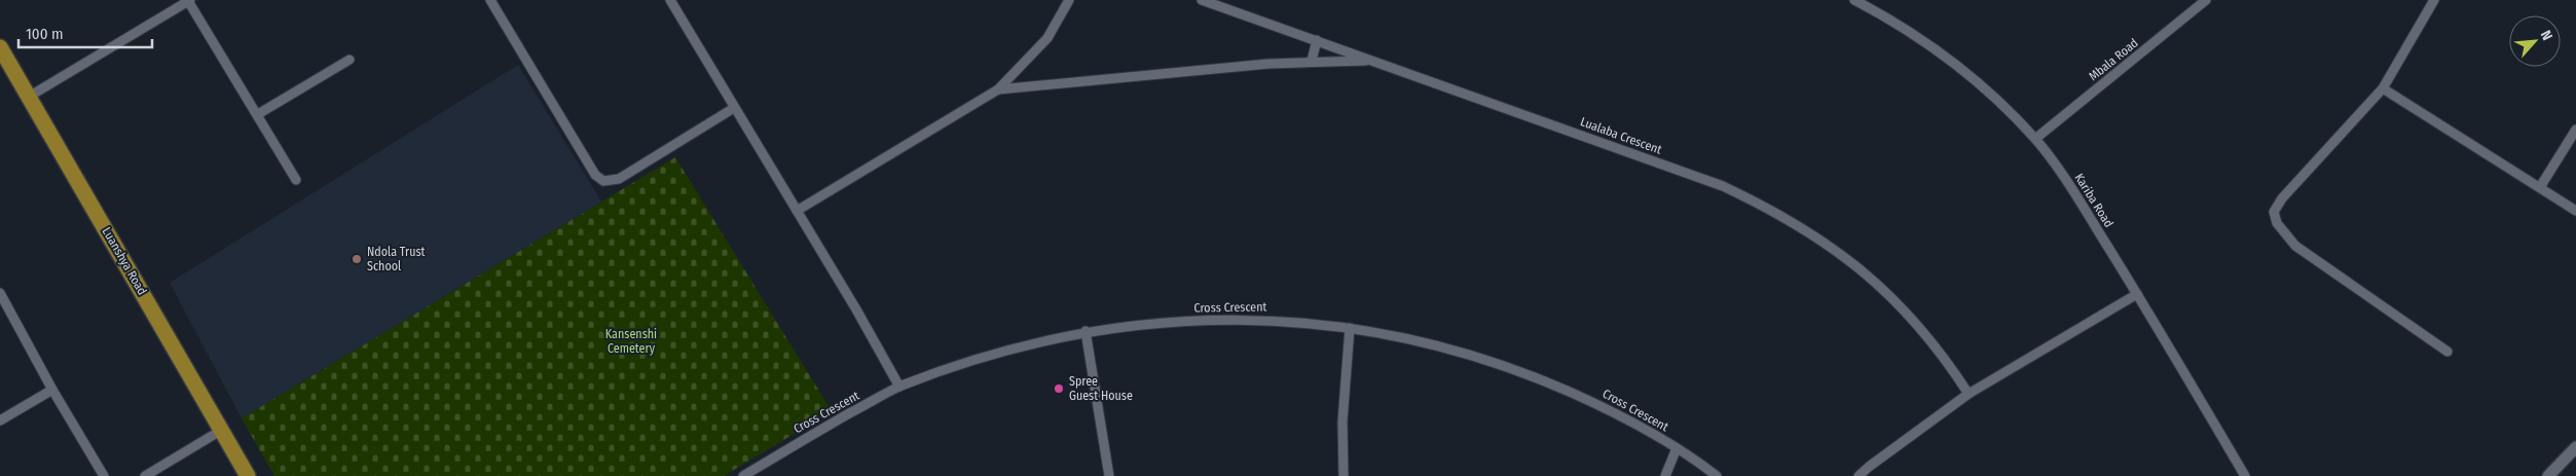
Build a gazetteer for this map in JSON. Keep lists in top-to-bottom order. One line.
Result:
{"streets":{"highway":["Luanshya Road"],"street":["Mbala Road","Lualaba Crescent","Kariba Road","Cross Crescent"]},"crossings":[["Mbala Road","Kariba Road"]],"parks":["Kansenshi Cemetery"],"places":["Ndola Trust School","Spree Guest House"],"scale_bar":"100 m","north":"top right"}
